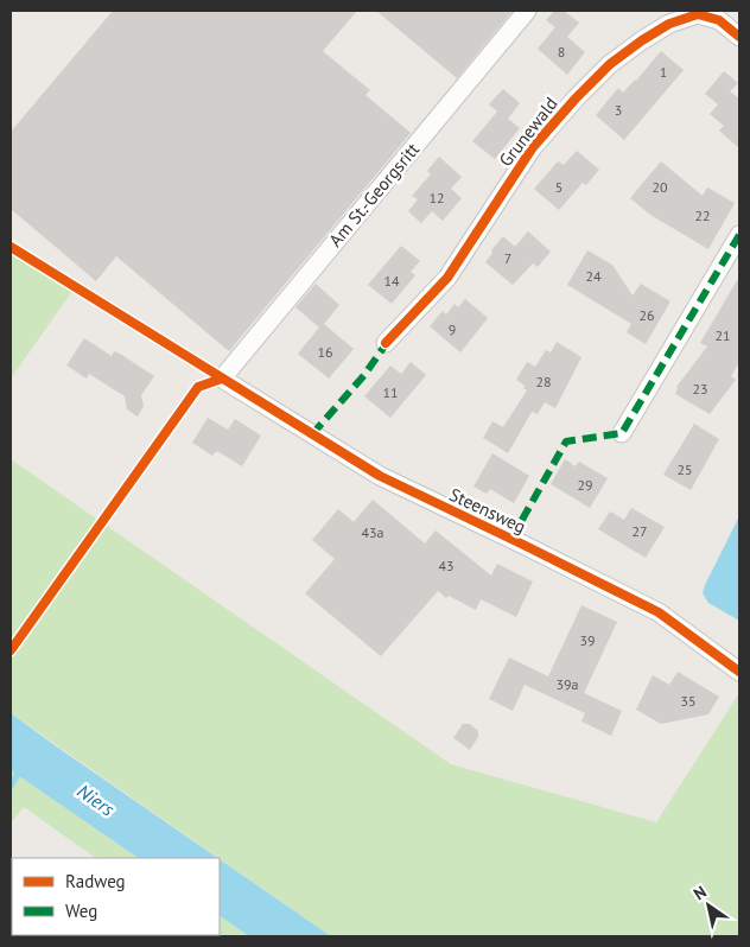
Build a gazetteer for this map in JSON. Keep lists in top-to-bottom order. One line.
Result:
{"streets":{"street":["Grunewald","Am St.-Georgsritt","Steensweg"]},"crossings":[["Am St.-Georgsritt","Steensweg"]],"water":["Niers"],"house_numbers":["8","1","3","5","20","12","22","7","24","14","26","9","21","16","28","23","11","25","29","27","43a","43","39","39a","35"],"legend":["Radweg","Weg"],"north":"top left"}
